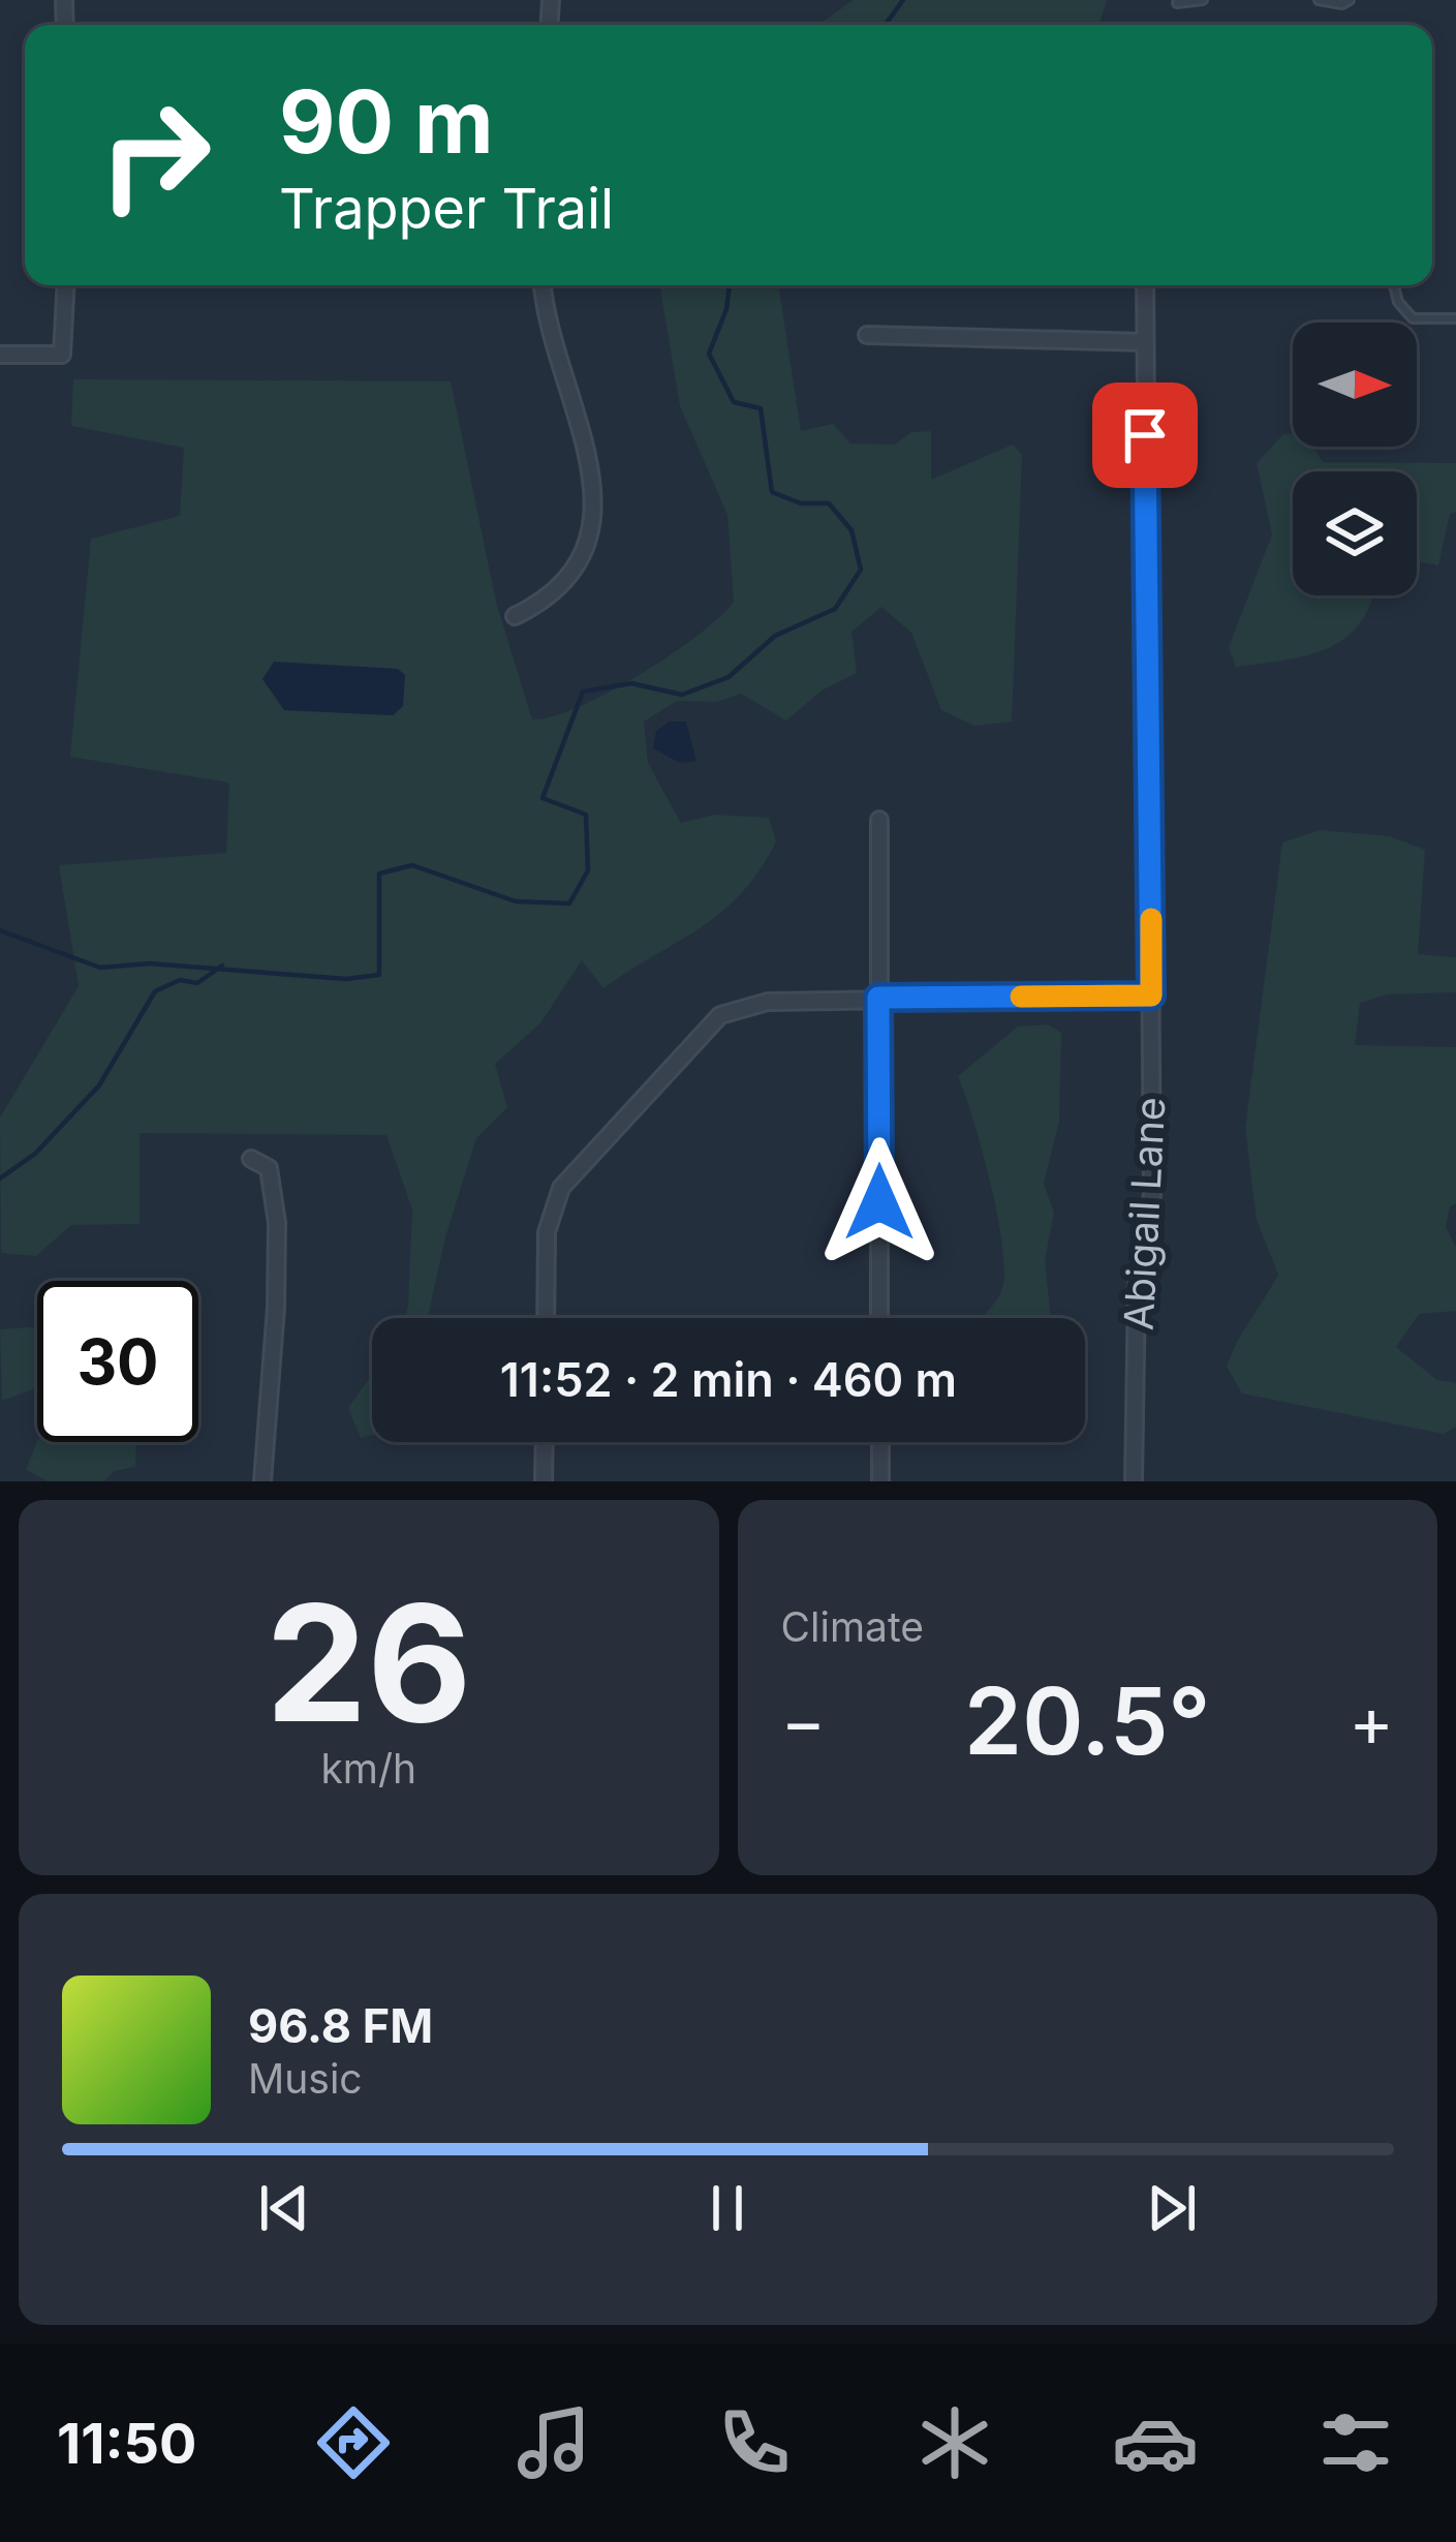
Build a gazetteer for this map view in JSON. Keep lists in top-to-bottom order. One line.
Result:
{"streets":{"street":["Abigail Lane"]},"north":"right","page":{"turn":["90 m","Trapper Trail"],"limit":"30","trip":"11:52 · 2 min · 460 m","tile":[["26","km/h"],"Climate"],"heat":["−","20.5°","+"],"song":["96.8 FM","Music"],"tabs":"11:50"}}
